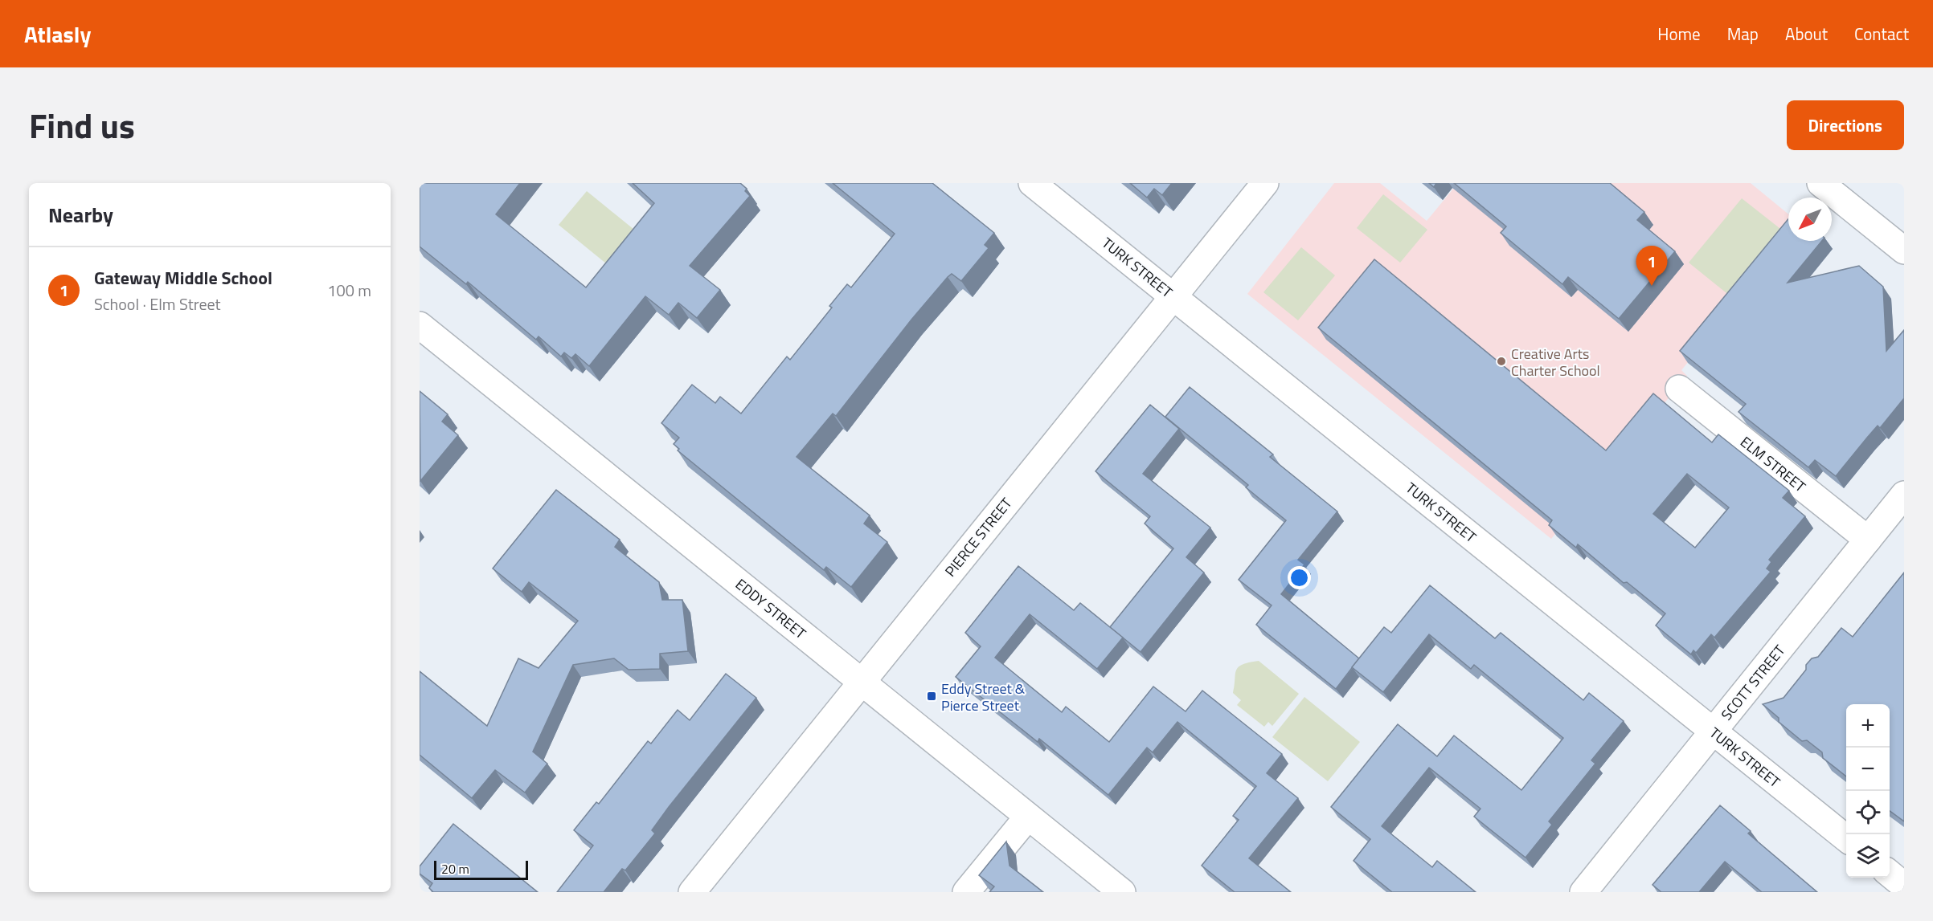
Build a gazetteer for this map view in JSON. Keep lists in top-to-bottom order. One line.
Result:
{"streets":{"street":["TURK STREET","ELM STREET","PIERCE STREET","EDDY STREET","SCOTT STREET"]},"crossings":[["TURK STREET","PIERCE STREET"],["TURK STREET","SCOTT STREET"],["ELM STREET","SCOTT STREET"],["PIERCE STREET","EDDY STREET"]],"places":{"other":["Creative Arts Charter School"],"transit":["Eddy Street & Pierce Street"]},"scale_bar":"20 m","north":"bottom left","page":{"header":"Atlasly","nav":["Home","Map","About","Contact"],"title":"Find us","buttons":"Directions","heading":"Nearby","list":[{"mark":"1","name":"Gateway Middle School","note":"School · Elm Street","value":"100 m"}],"pins":"1","map_buttons":["+","−"],"scale":"20 m"}}
